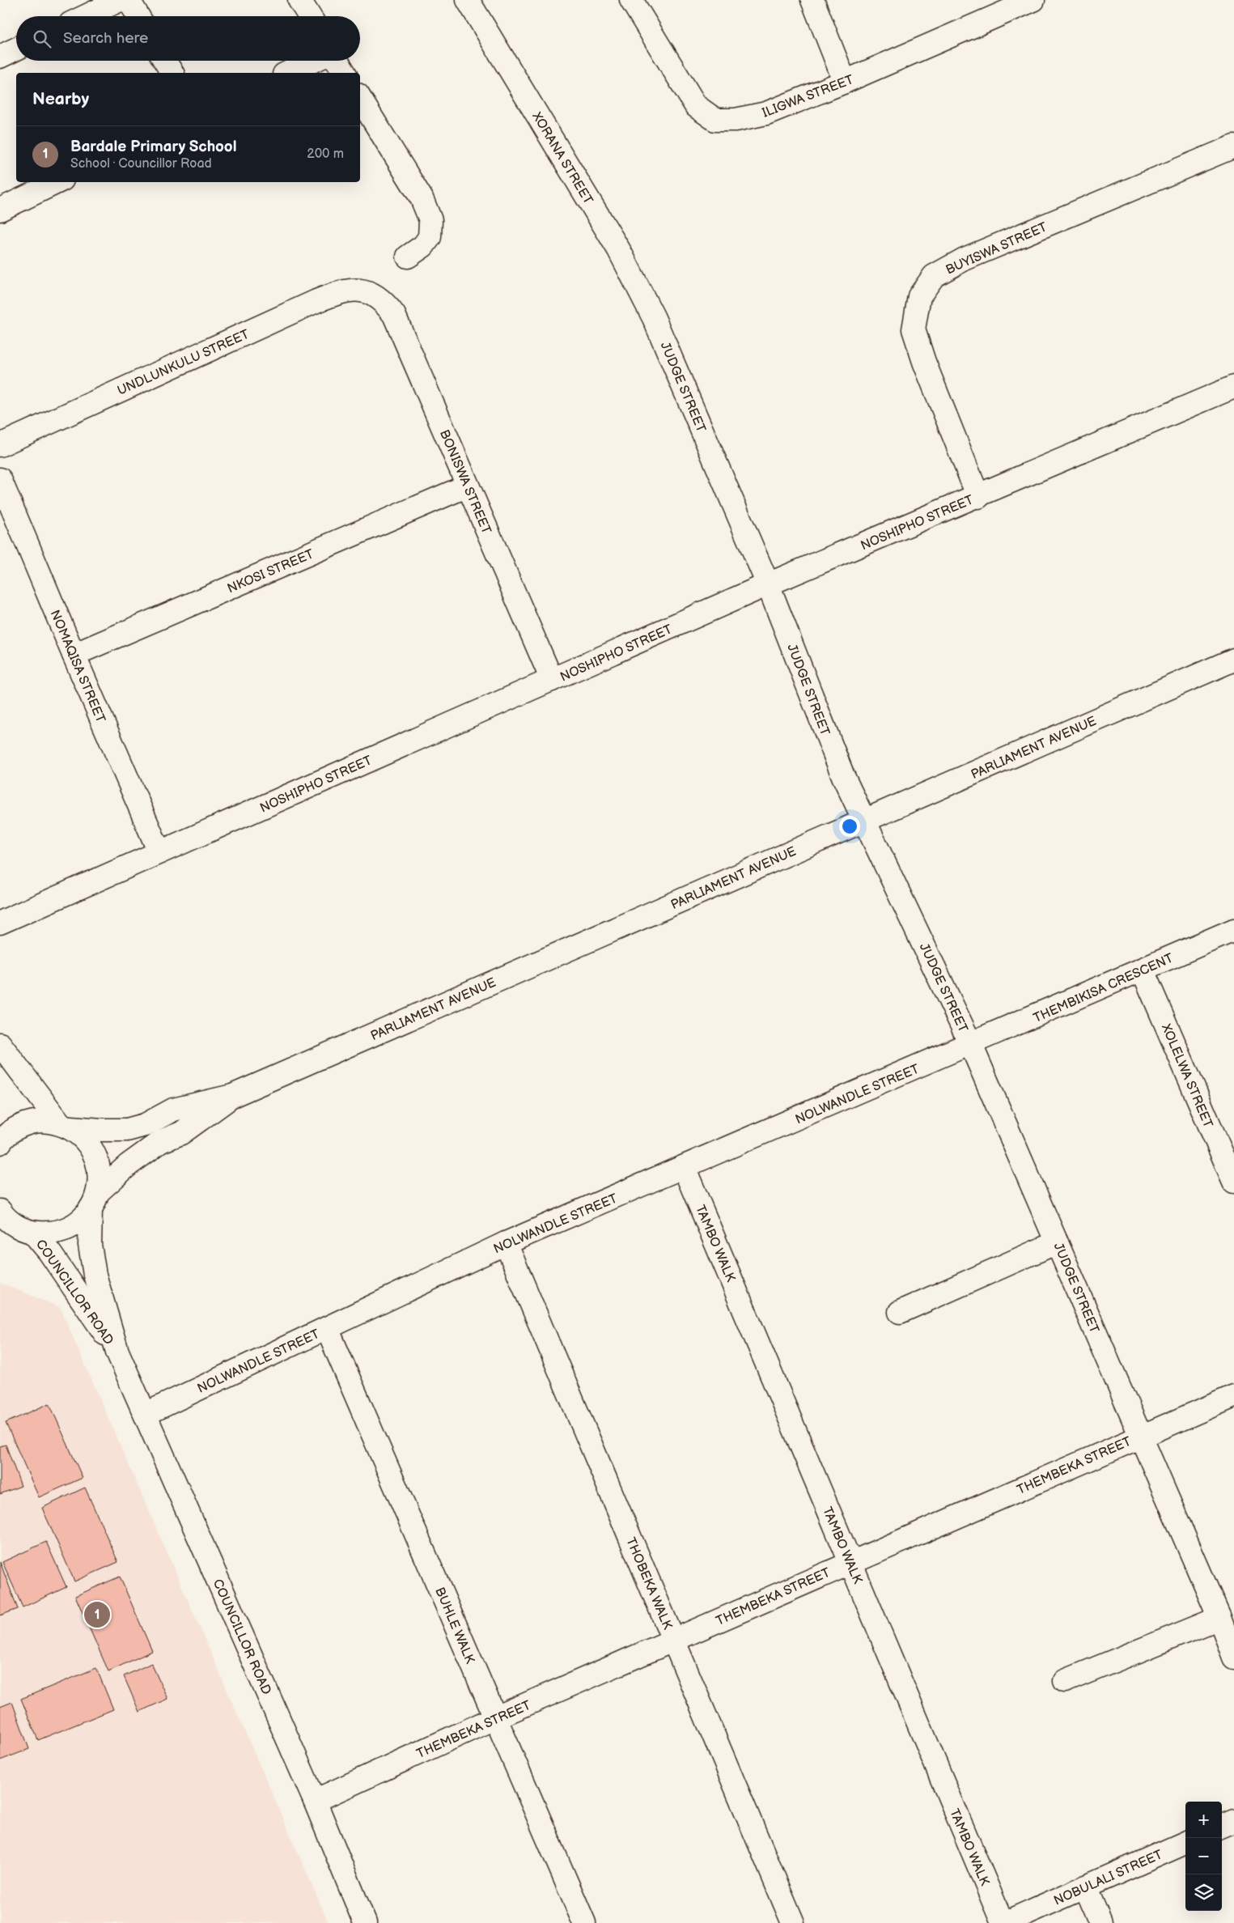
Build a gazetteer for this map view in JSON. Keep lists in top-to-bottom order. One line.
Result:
{"streets":{"street":["ILIGWA STREET","XORANA STREET","BUYISWA STREET","UNDLUNKULU STREET","JUDGE STREET","BONISWA STREET","NOSHIPHO STREET","NKOSI STREET","NOMAQISA STREET","PARLIAMENT AVENUE","THEMBIKISA CRESCENT","XOLELWA STREET","NOLWANDLE STREET","TAMBO WALK","COUNCILLOR ROAD","THEMBEKA STREET","THOBEKA WALK","BUHLE WALK","NOBULALI STREET"]},"crossings":[["XORANA STREET","JUDGE STREET"],["BUYISWA STREET","NOSHIPHO STREET"],["UNDLUNKULU STREET","BONISWA STREET"],["JUDGE STREET","NOSHIPHO STREET"],["JUDGE STREET","PARLIAMENT AVENUE"],["JUDGE STREET","THEMBIKISA CRESCENT"],["JUDGE STREET","NOLWANDLE STREET"],["JUDGE STREET","THEMBEKA STREET"],["BONISWA STREET","NOSHIPHO STREET"],["BONISWA STREET","NKOSI STREET"],["NOSHIPHO STREET","NOMAQISA STREET"],["NKOSI STREET","NOMAQISA STREET"],["PARLIAMENT AVENUE","COUNCILLOR ROAD"],["THEMBIKISA CRESCENT","XOLELWA STREET"],["THEMBIKISA CRESCENT","NOLWANDLE STREET"],["NOLWANDLE STREET","TAMBO WALK"],["NOLWANDLE STREET","COUNCILLOR ROAD"],["NOLWANDLE STREET","THOBEKA WALK"],["NOLWANDLE STREET","BUHLE WALK"],["TAMBO WALK","THEMBEKA STREET"],["TAMBO WALK","NOBULALI STREET"],["COUNCILLOR ROAD","THEMBEKA STREET"],["THEMBEKA STREET","THOBEKA WALK"],["THEMBEKA STREET","BUHLE WALK"]],"page":{"search":"Search here","heading":"Nearby","list":[{"mark":"1","name":"Bardale Primary School","note":"School · Councillor Road","value":"200 m"}],"pins":"1","map_buttons":["+","−"]}}
